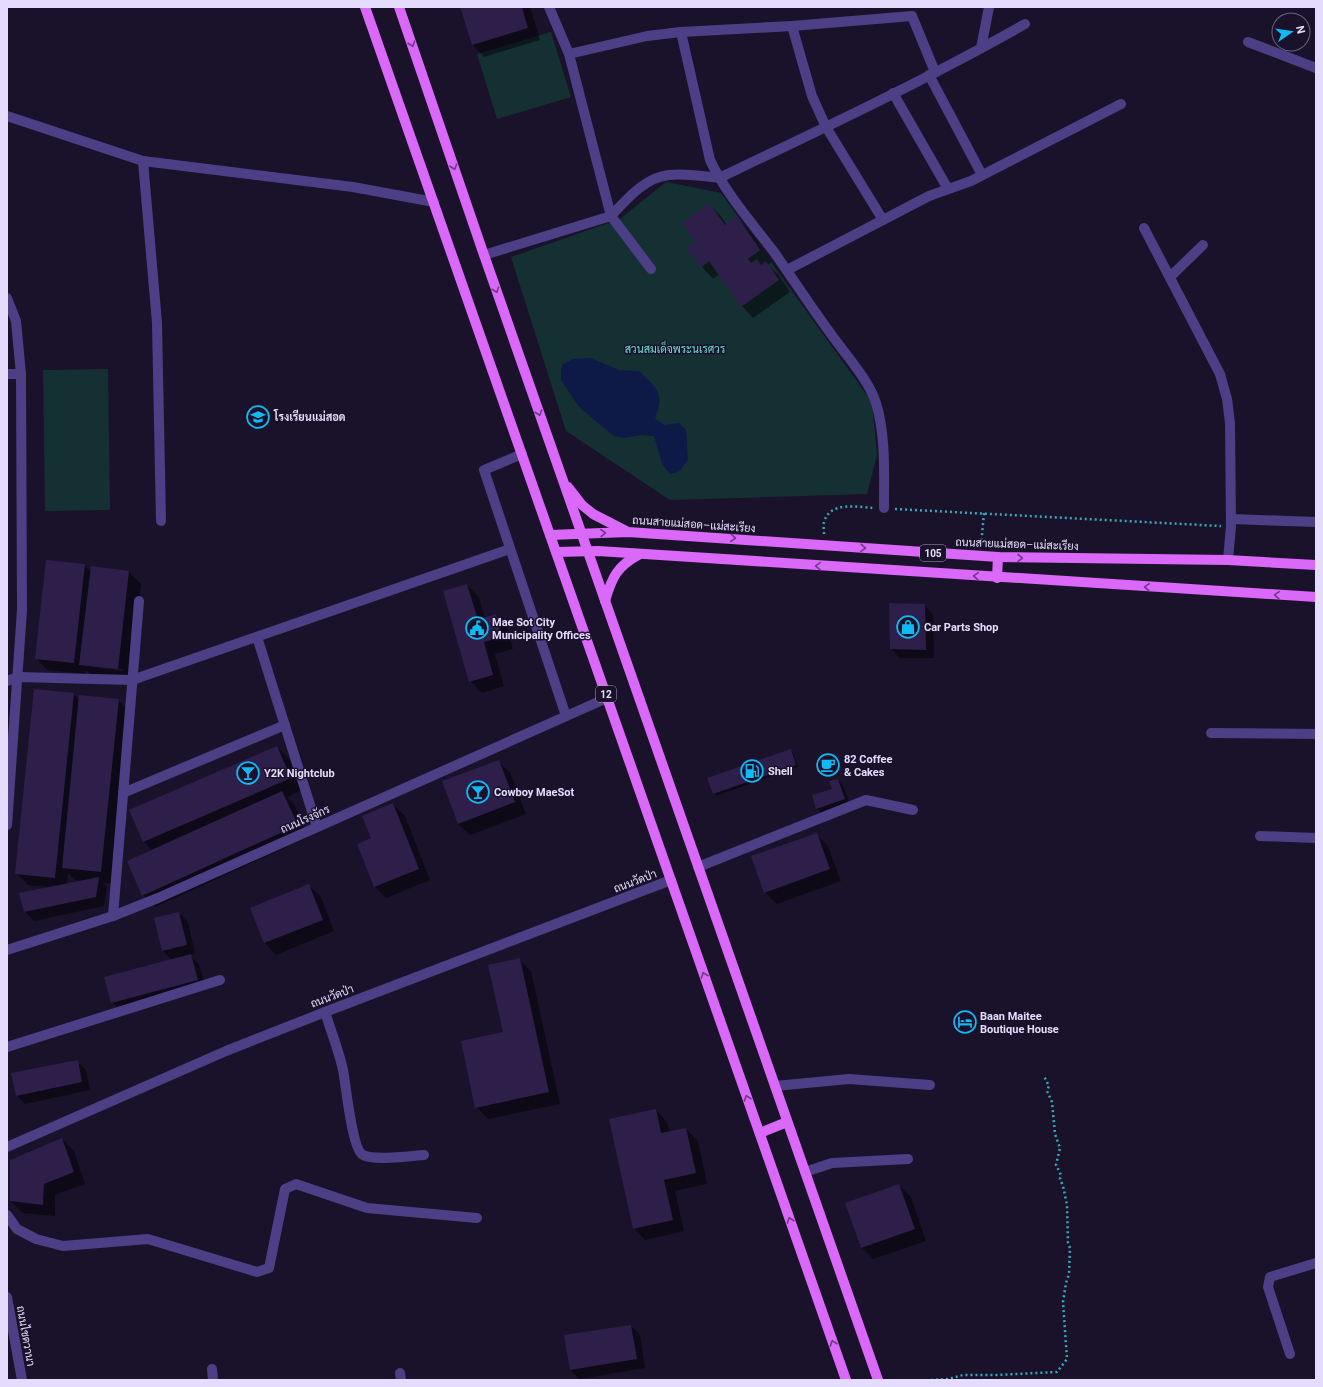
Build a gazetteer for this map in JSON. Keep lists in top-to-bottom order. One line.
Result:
{"streets":{"main road":["ถนนสายแม่สอด–แม่สะเรียง","105","12"],"street":["ถนนโรงจักร","ถนนวัดป่า","ถนนไชดวานา"]},"crossings":[["ถนนสายแม่สอด–แม่สะเรียง","12"],["105","12"],["12","ถนนโรงจักร"],["12","ถนนวัดป่า"]],"parks":["สวนสมเด็จพระนเรศวร"],"places":{"school or university":["โรงเรียนแม่สอด"],"shop":["Car Parts Shop"],"public building":["Mae Sot City Municipality Offices"],"cafe":["82 Coffee & Cakes"],"fuel station":["Shell"],"bar":["Y2K Nightclub","Cowboy MaeSot"],"hotel":["Baan Maitee Boutique House"]},"north":"right"}
